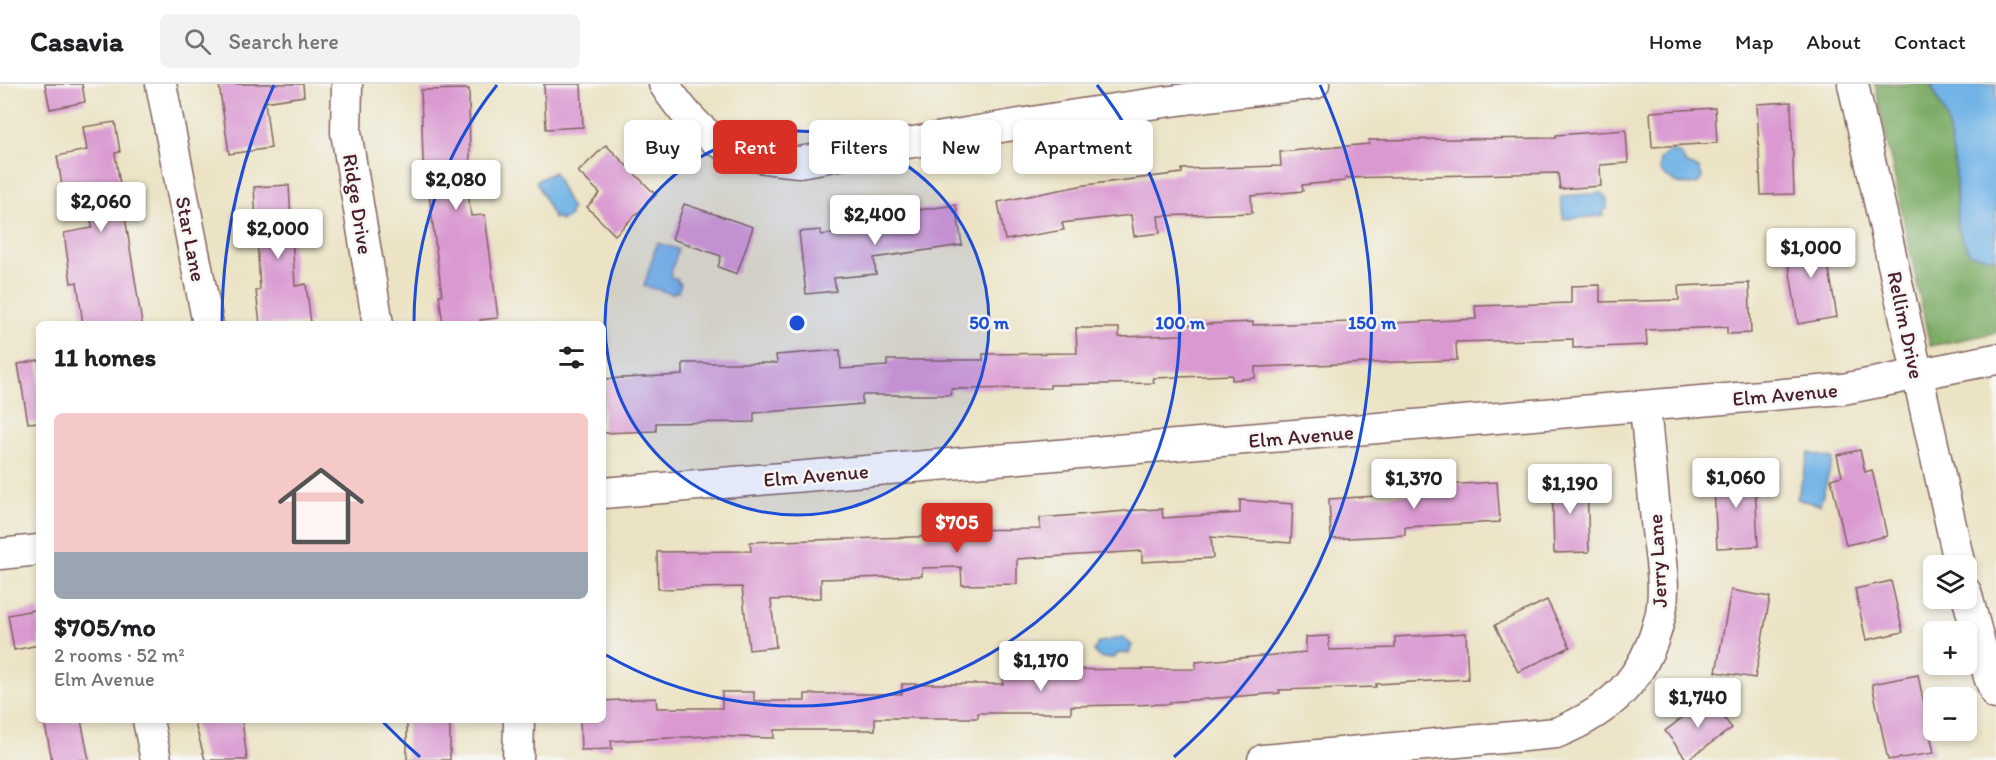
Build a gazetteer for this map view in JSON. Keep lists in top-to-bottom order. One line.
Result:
{"streets":{"street":["Ridge Drive","Star Lane","Rellim Drive","Elm Avenue","Jerry Lane"]},"crossings":[["Rellim Drive","Elm Avenue"],["Elm Avenue","Jerry Lane"]],"page":{"header":"Casavia","search":"Search here","nav":["Home","Map","About","Contact"],"chip":["Buy","Rent","Filters","New","Apartment"],"price":["$2,080","$2,060","$2,400","$2,000","$1,000","$1,060","$1,370","$1,190","$705","$1,170","$1,740"],"heading":"11 homes","list":[{"name":"$705/mo","note":"2 rooms · 52 m² · Elm Avenue"}],"map_buttons":["+","−"]},"rings":["50 m","100 m","150 m"]}
